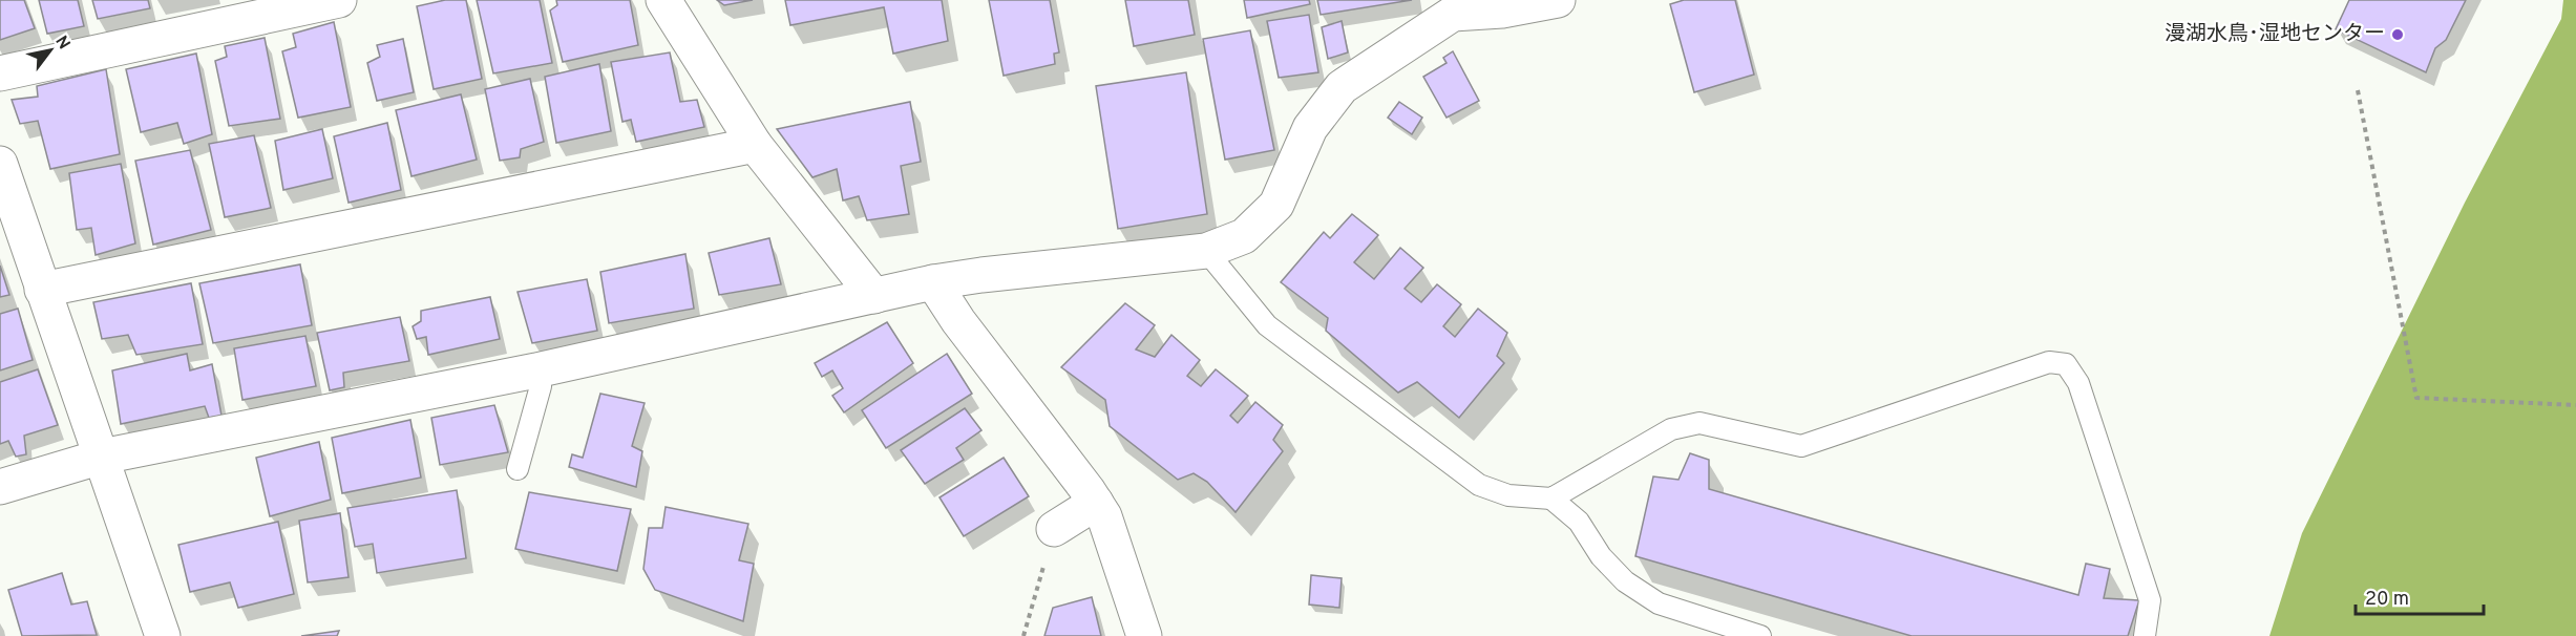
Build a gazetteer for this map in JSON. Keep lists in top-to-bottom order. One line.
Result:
{"places":["漫湖水鳥･湿地センター"],"scale_bar":"20 m","north":"top right"}
